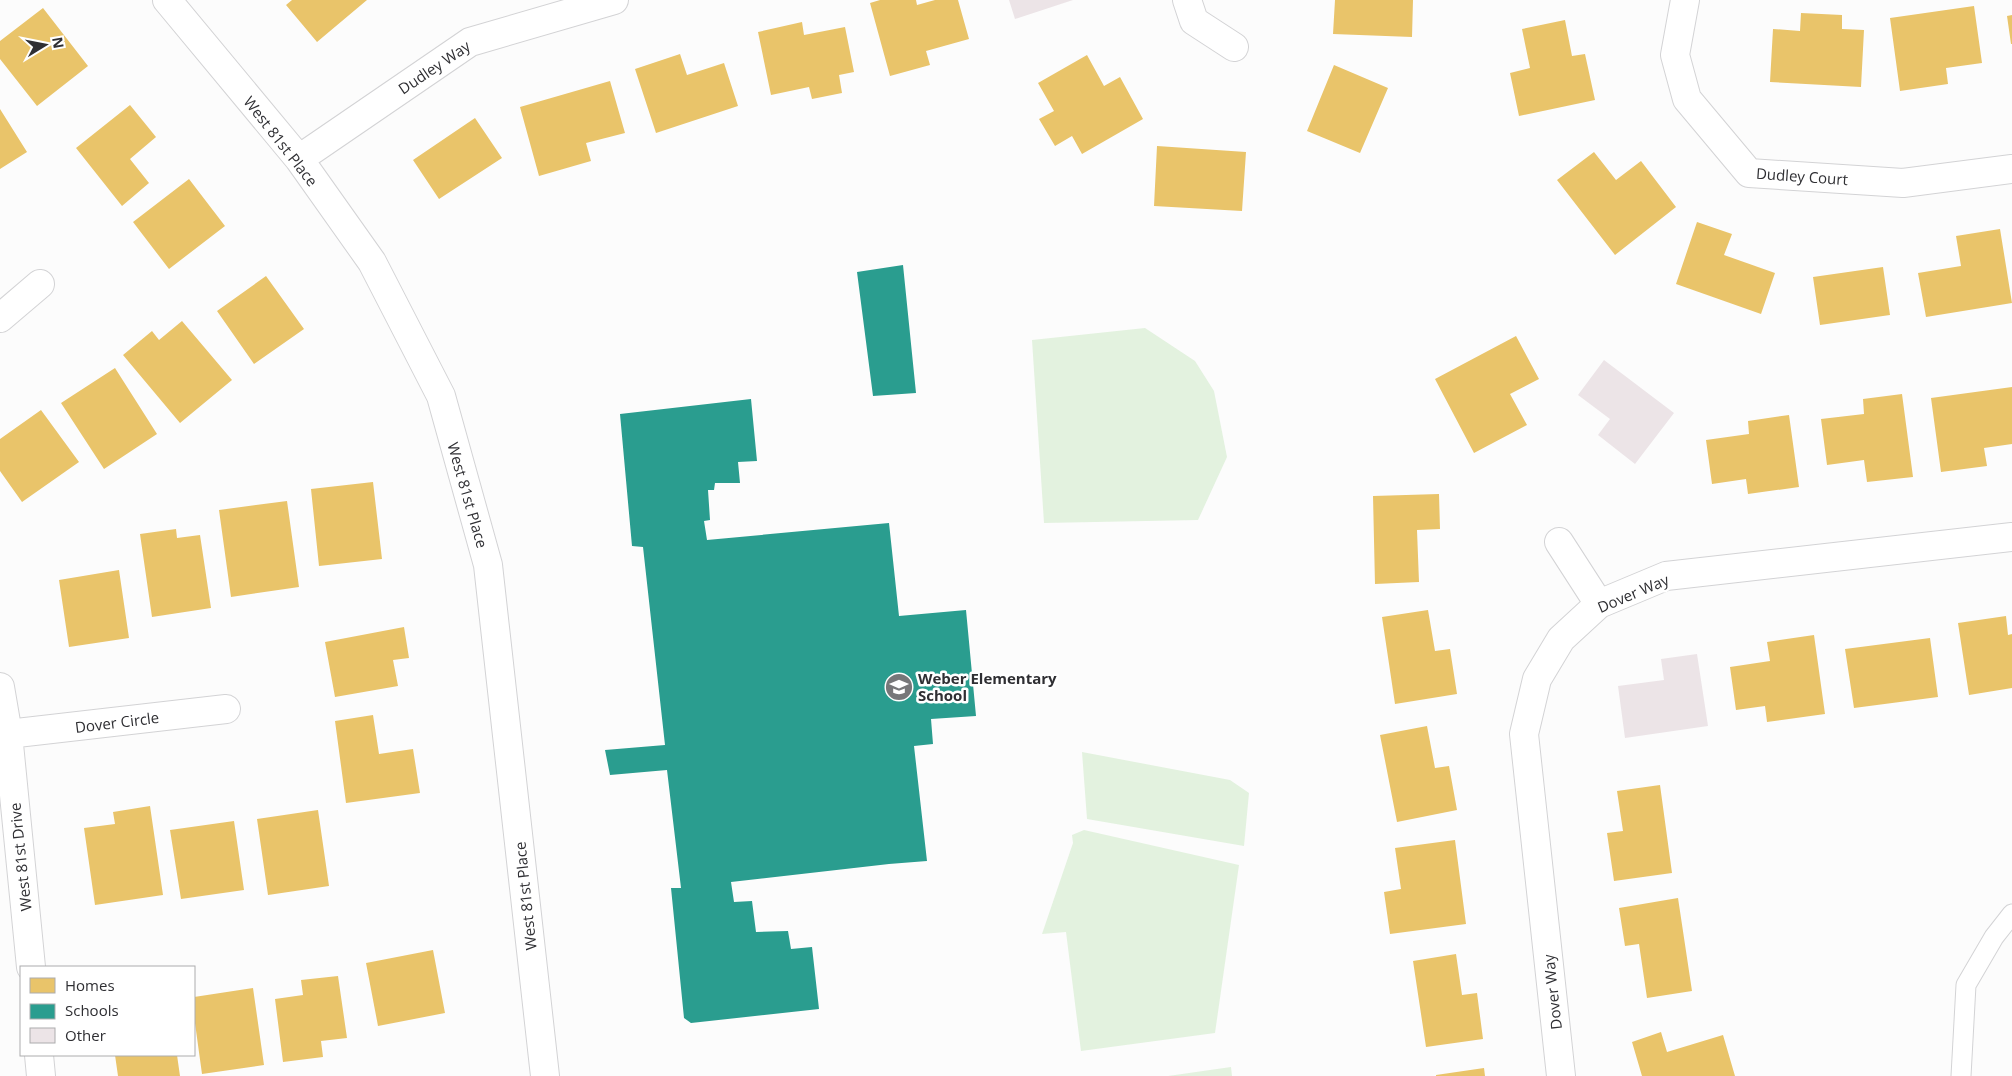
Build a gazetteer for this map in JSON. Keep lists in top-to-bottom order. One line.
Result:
{"streets":{"street":["Dudley Way","West 81st Place","Dudley Court","Dover Way","Dover Circle","West 81st Drive"]},"crossings":[["Dudley Way","West 81st Place"],["Dover Circle","West 81st Drive"]],"places":{"school or university":["Weber Elementary School"]},"legend":["Homes","Schools","Other"],"north":"right"}
